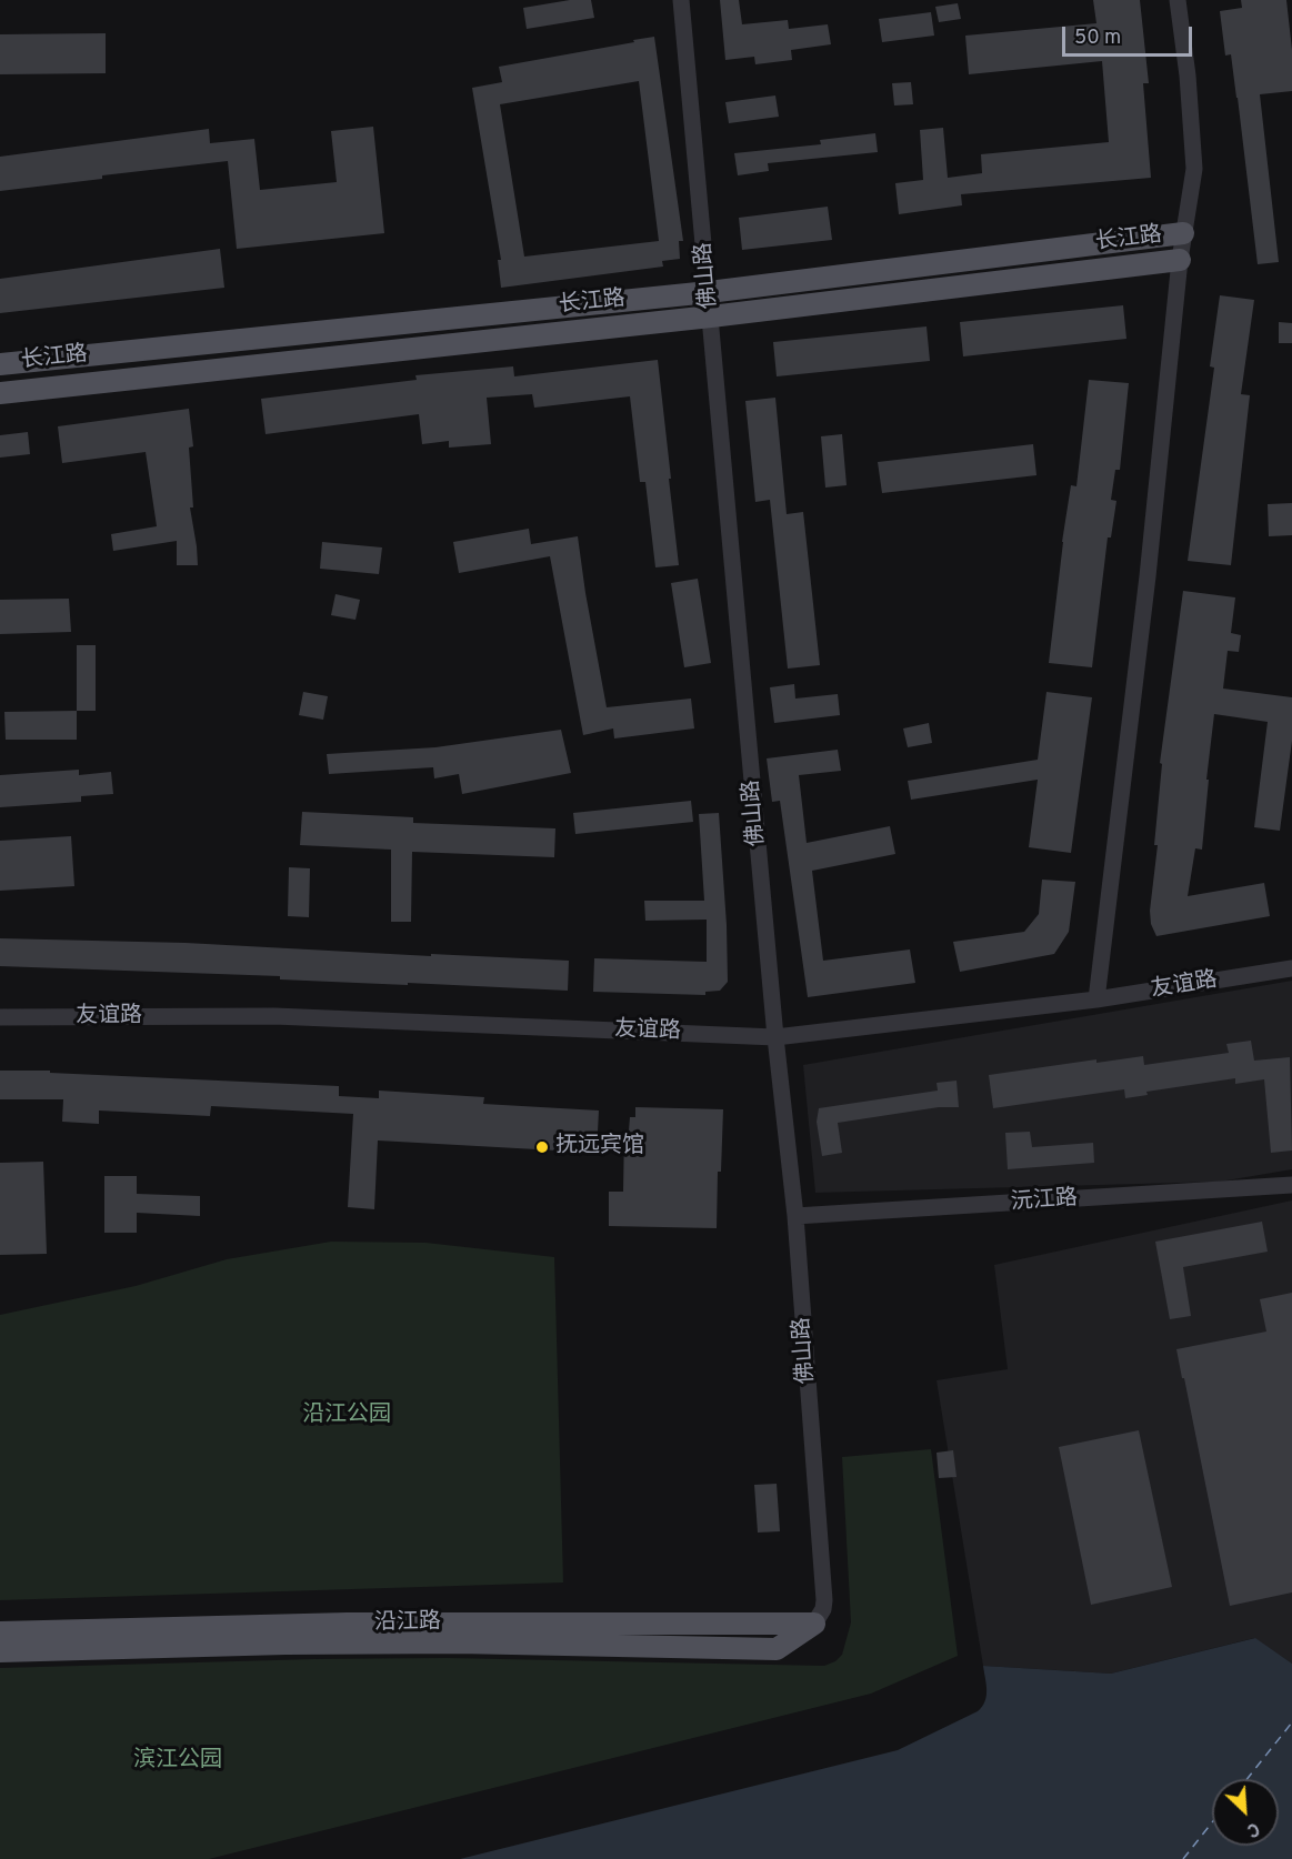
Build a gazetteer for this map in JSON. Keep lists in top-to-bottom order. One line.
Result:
{"streets":{"main road":["长江路","沿江路"],"street":["佛山路","友谊路","沅江路"]},"crossings":[["长江路","佛山路"],["佛山路","友谊路"],["佛山路","沅江路"],["佛山路","沿江路"]],"parks":["沿江公园","滨江公园"],"places":["抚远宾馆"],"scale_bar":"50 m","north":"bottom right"}
